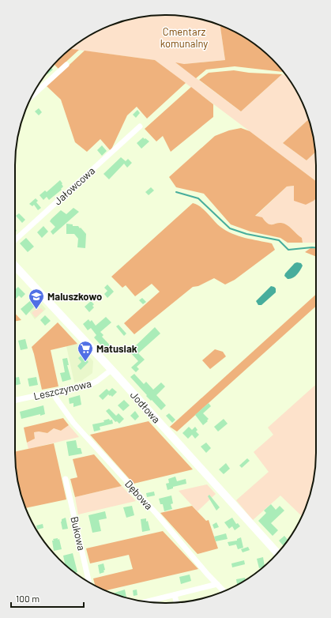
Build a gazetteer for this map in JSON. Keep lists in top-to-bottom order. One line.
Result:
{"streets":{"street":["Jałowcowa","Leszczynowa","Jodłowa","Dębowa","Bukowa"]},"crossings":[["Leszczynowa","Jodłowa"],["Leszczynowa","Dębowa"]],"parks":["Cmentarz komunalny"],"places":{"school or university":["Maluszkowo"],"supermarket":["Matusiak"]},"scale_bar":"100 m"}
